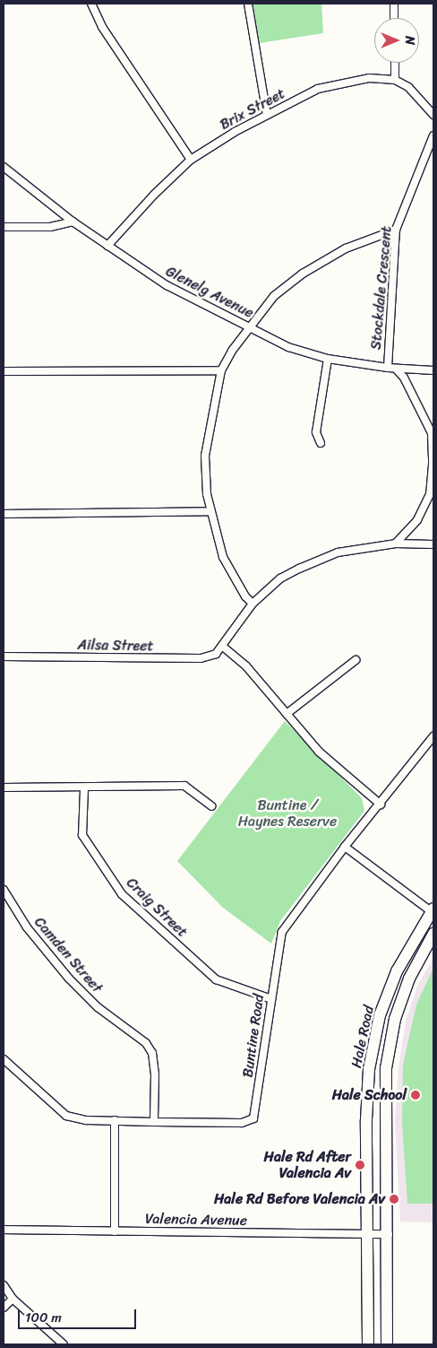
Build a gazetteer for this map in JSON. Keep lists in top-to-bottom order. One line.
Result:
{"streets":{"main road":["Hale Road"],"street":["Brix Street","Stockdale Crescent","Glenelg Avenue","Ailsa Street","Craig Street","Camden Street","Buntine Road","Valencia Avenue"]},"crossings":[["Brix Street","Glenelg Avenue"],["Stockdale Crescent","Glenelg Avenue"],["Craig Street","Buntine Road"],["Camden Street","Buntine Road"],["Hale Road","Valencia Avenue"]],"parks":["Buntine / Haynes Reserve"],"places":["Hale School","Hale Rd After Valencia Av","Hale Rd Before Valencia Av"],"scale_bar":"100 m","north":"right"}
